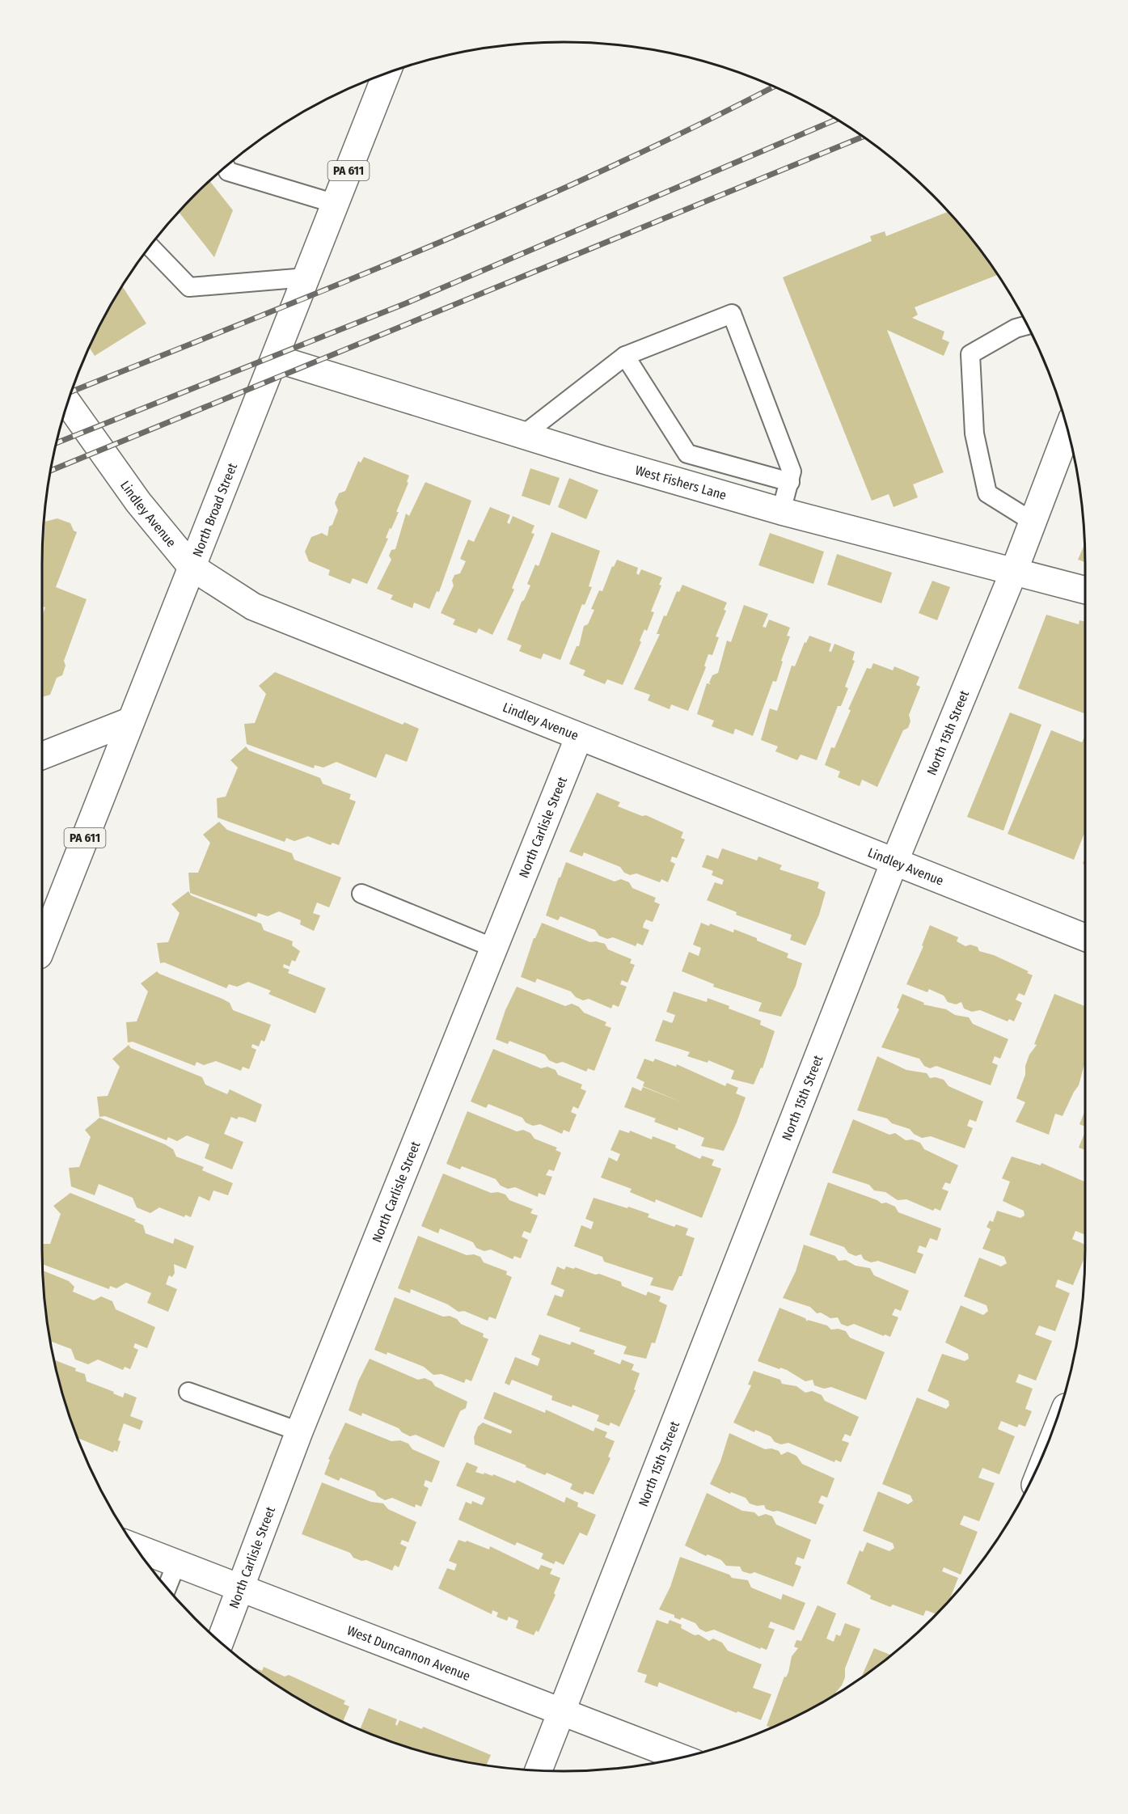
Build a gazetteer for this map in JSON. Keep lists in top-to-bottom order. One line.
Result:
{"streets":{"street":["PA 611","West Fishers Lane","North Broad Street","Lindley Avenue","North 15th Street","North Carlisle Street","West Duncannon Avenue"]},"crossings":[["West Fishers Lane","North Broad Street"],["West Fishers Lane","North 15th Street"],["North Broad Street","Lindley Avenue"],["Lindley Avenue","North 15th Street"],["Lindley Avenue","North Carlisle Street"],["North 15th Street","West Duncannon Avenue"],["North Carlisle Street","West Duncannon Avenue"]]}
